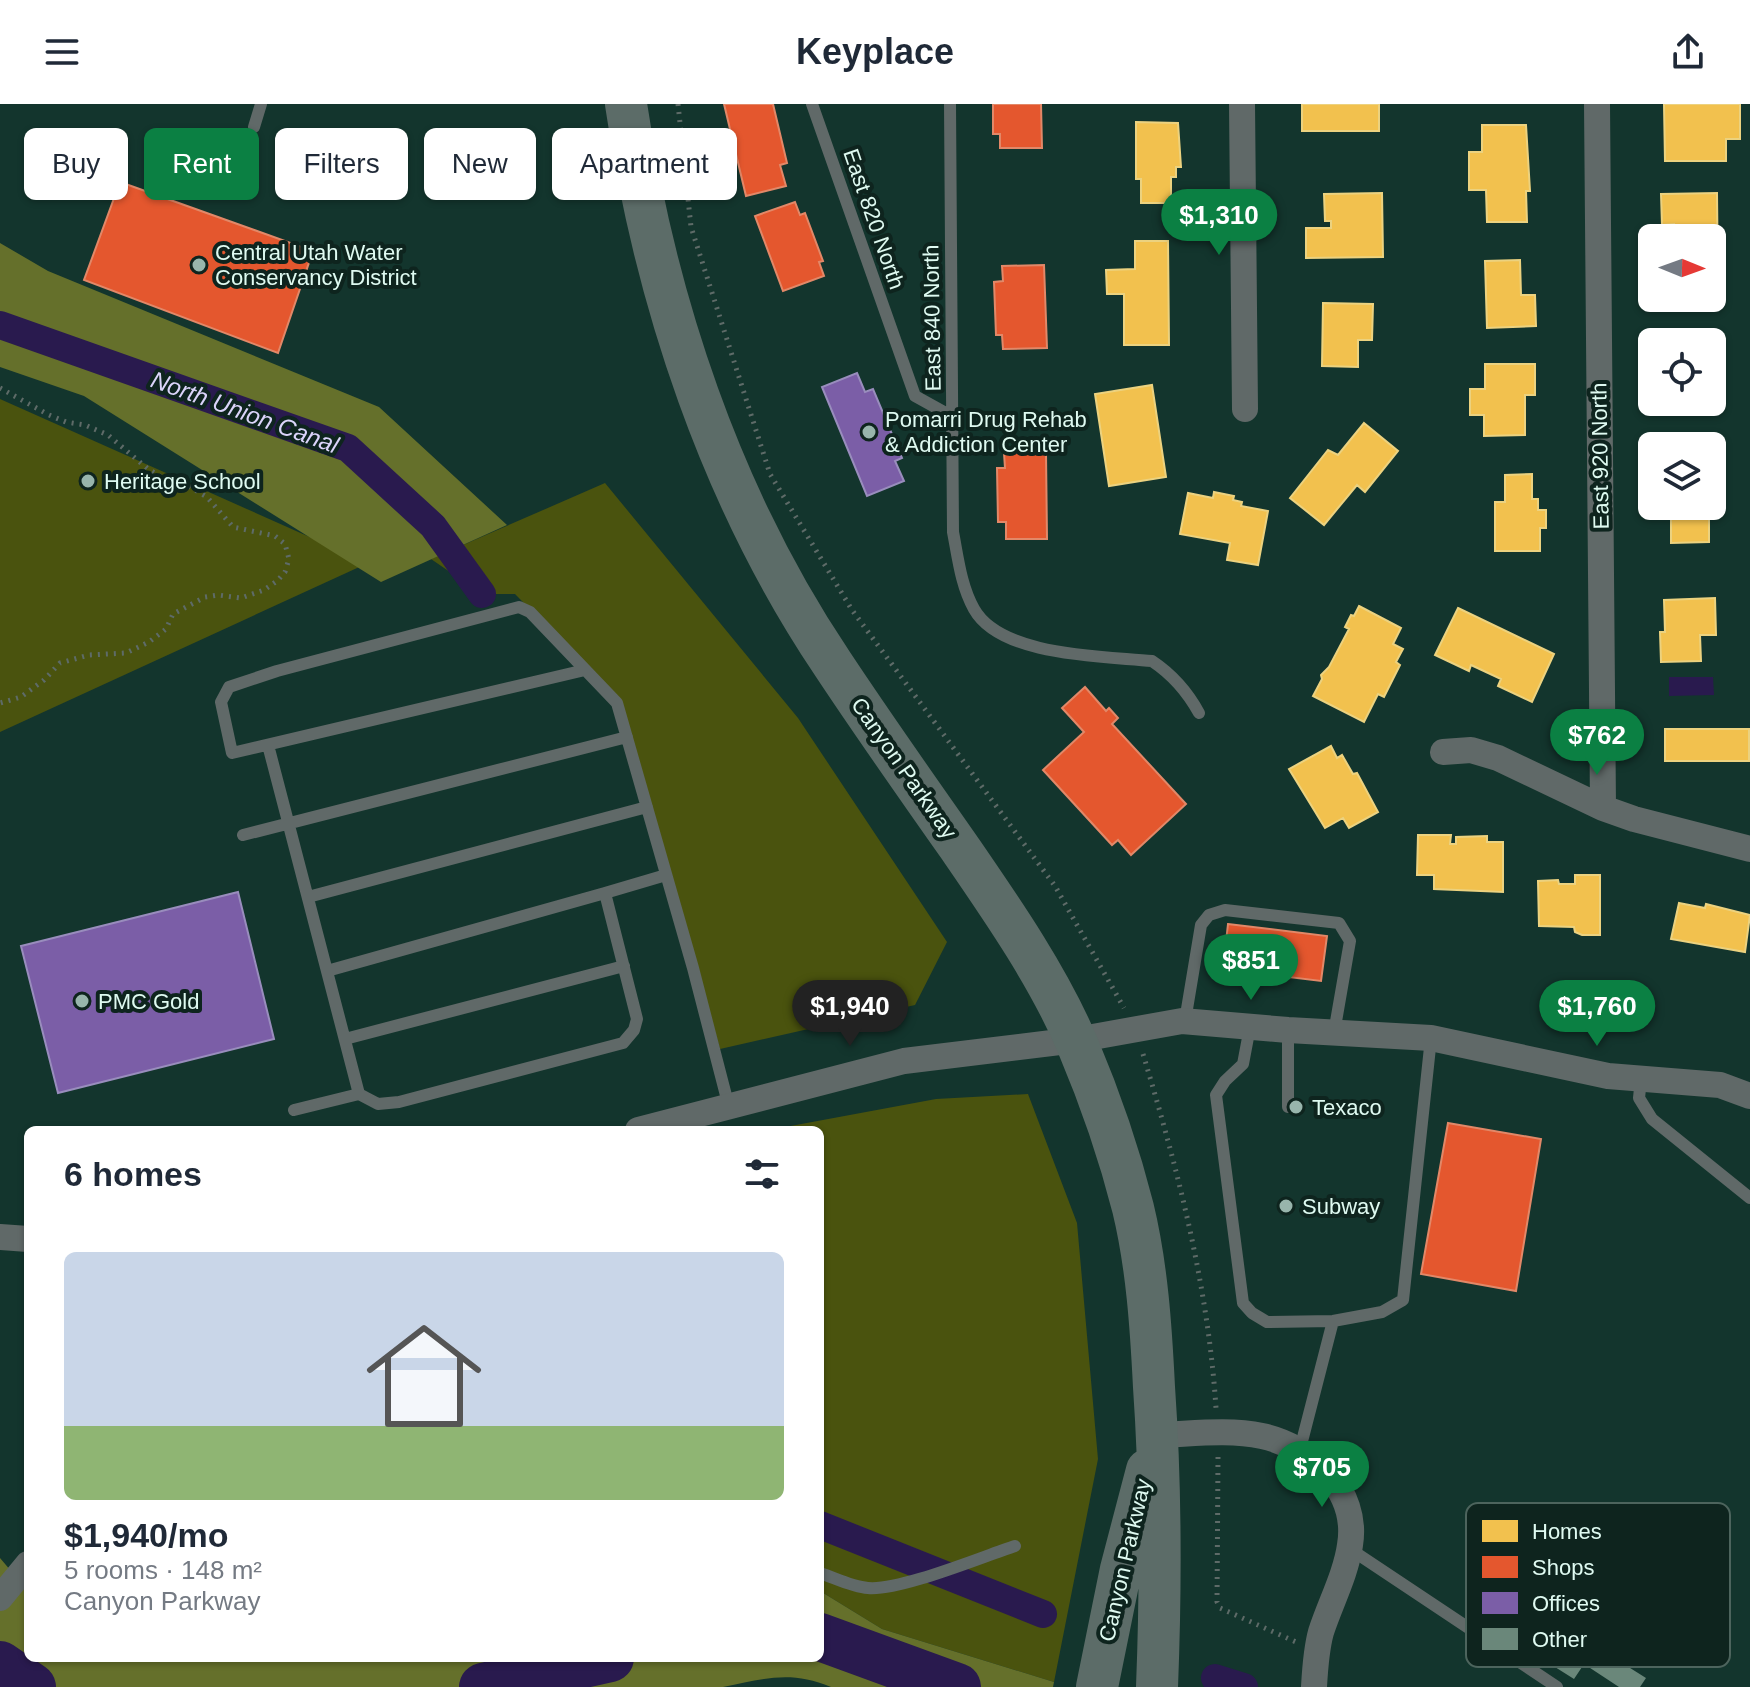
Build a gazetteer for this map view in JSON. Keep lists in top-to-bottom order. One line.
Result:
{"streets":{"highway":["Canyon Parkway"],"street":["East 920 North"],"lane":["East 820 North","East 840 North"]},"crossings":[["East 820 North","East 840 North"]],"water":["North Union Canal"],"places":["Central Utah Water Conservancy District","Pomarri Drug Rehab & Addiction Center","Heritage School","PMC Gold","Texaco","Subway"],"legend":["Homes","Shops","Offices","Other"],"north":"right","page":{"header":"Keyplace","chip":["Buy","Rent","Filters","New","Apartment"],"price":["$1,310","$762","$851","$1,940","$1,760","$705"],"heading":"6 homes","list":[{"name":"$1,940/mo","note":"5 rooms · 148 m² · Canyon Parkway"}]}}
